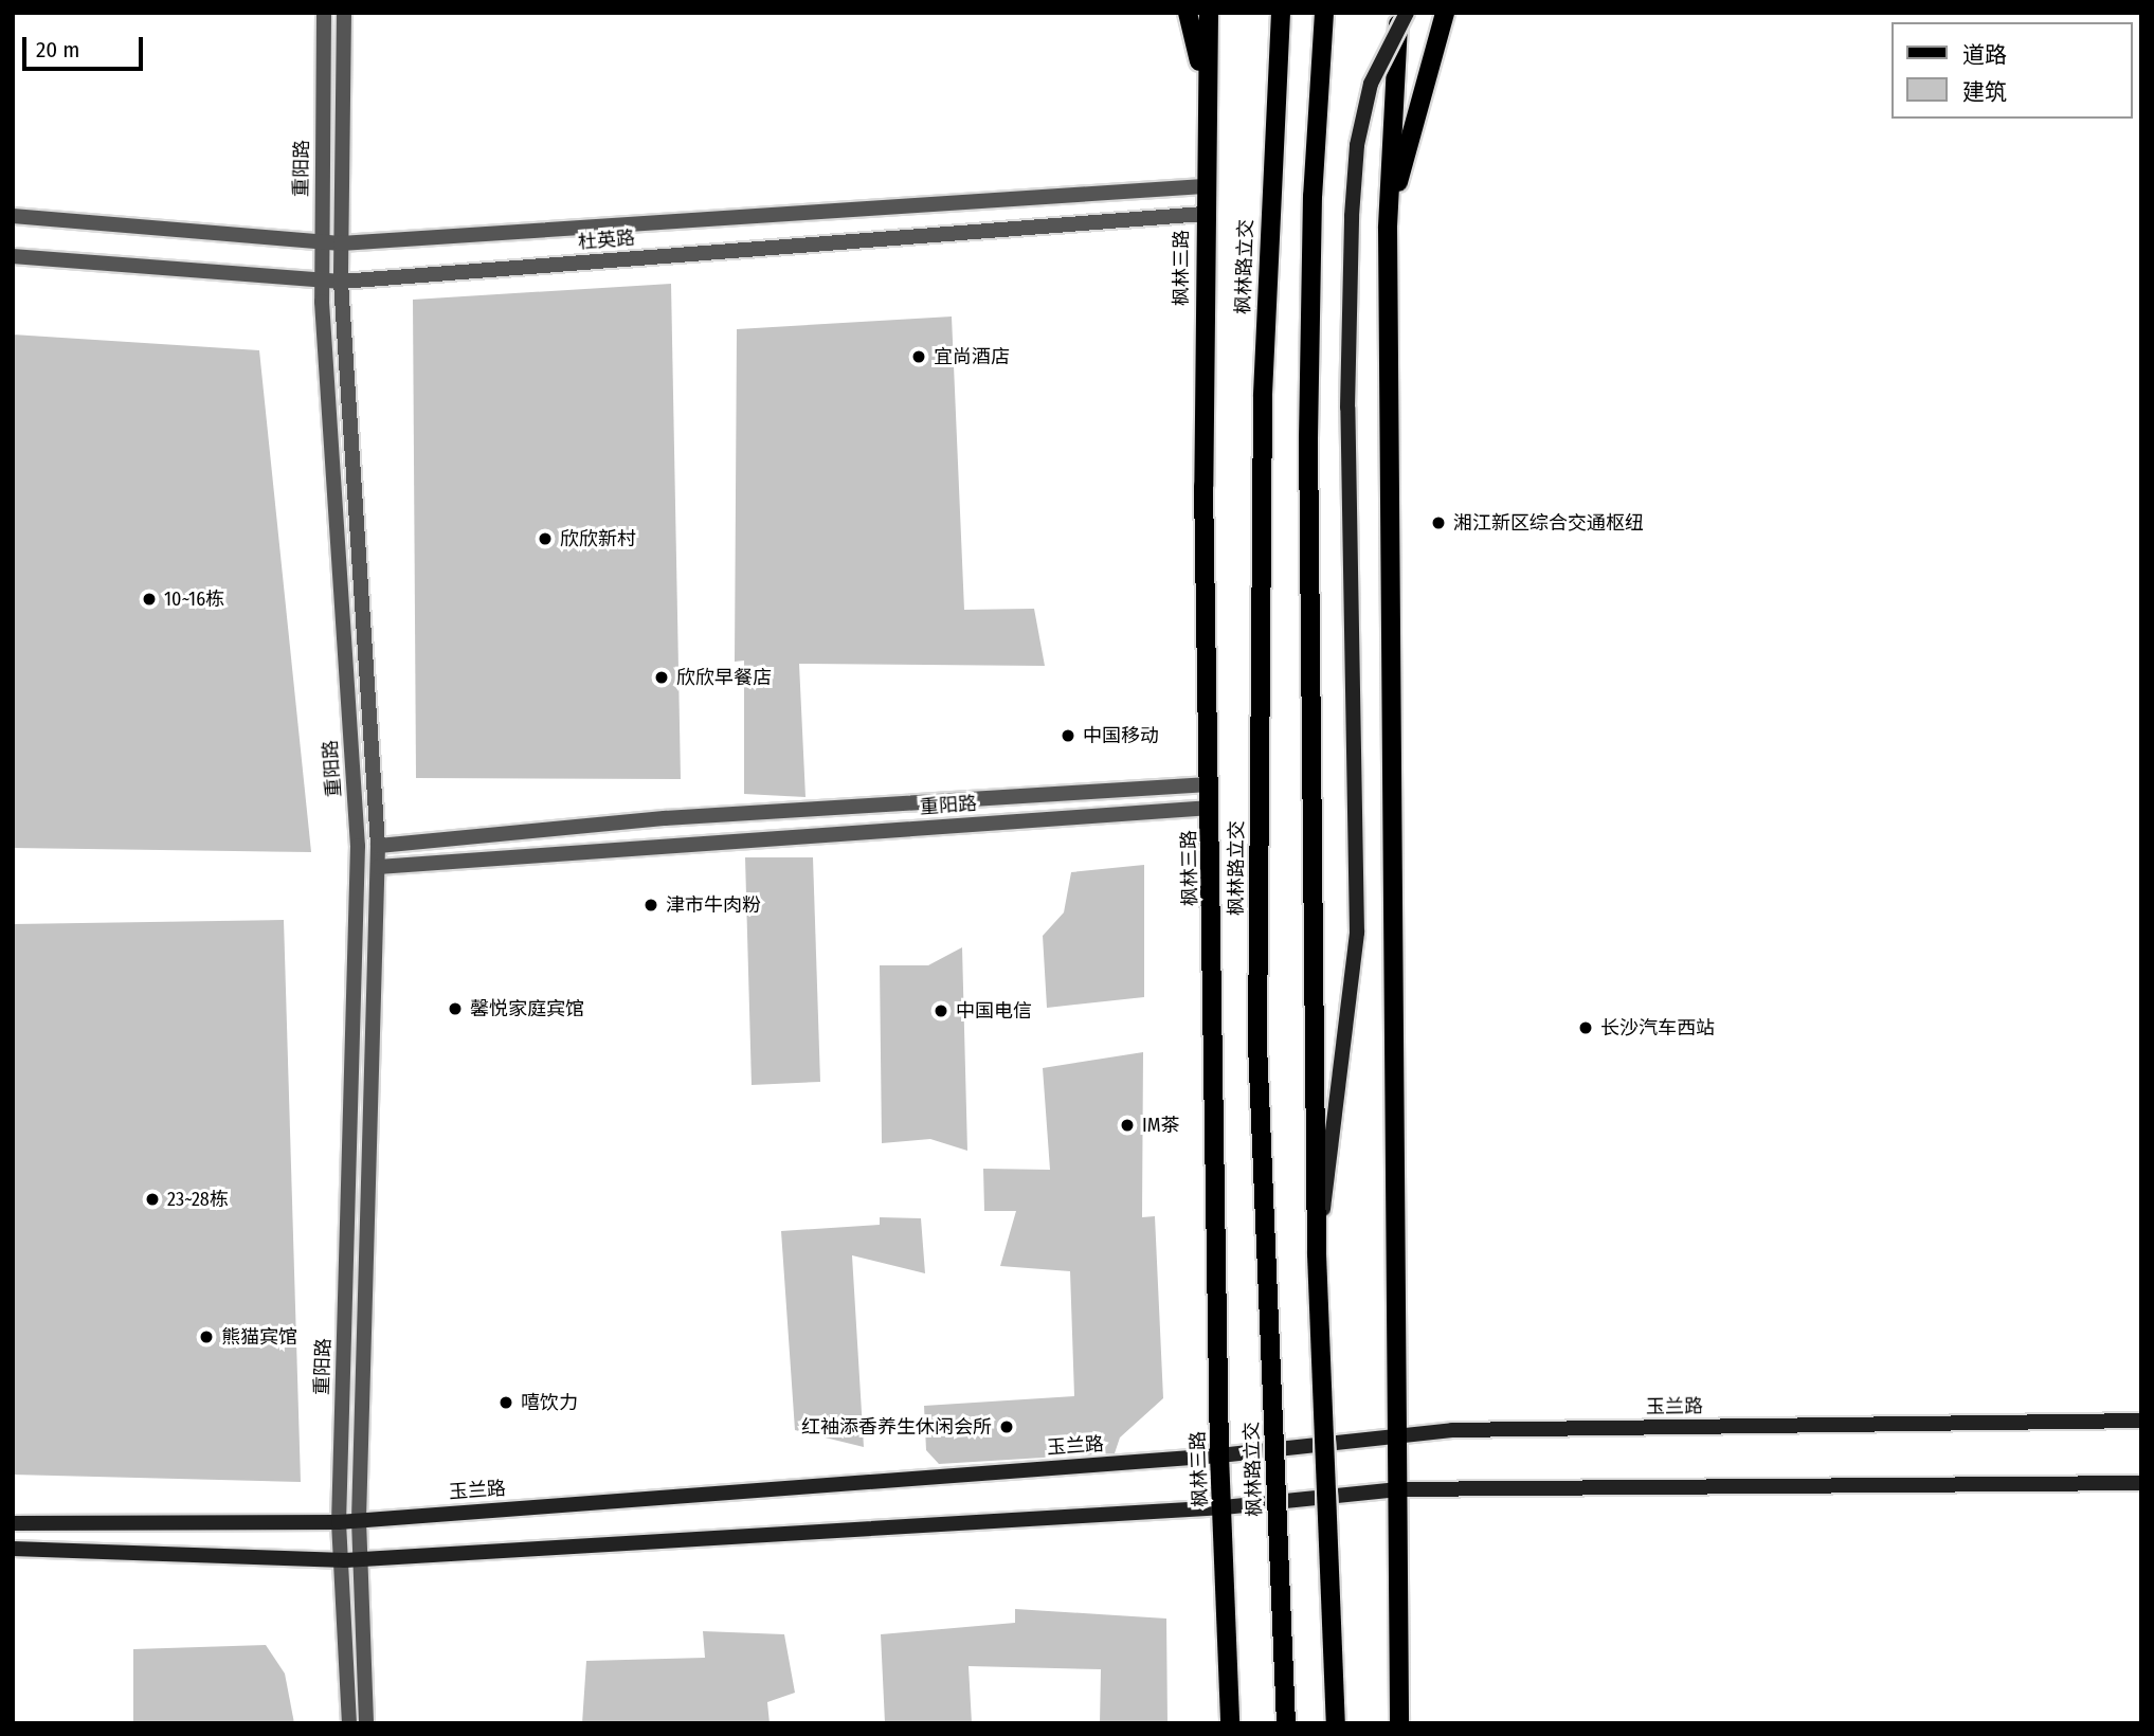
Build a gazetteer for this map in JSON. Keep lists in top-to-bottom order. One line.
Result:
{"streets":{"main road":["枫林路立交","枫林三路","玉兰路"],"street":["重阳路","杜英路"]},"crossings":[["重阳路","杜英路"],["重阳路","枫林三路"],["重阳路","玉兰路"],["杜英路","枫林三路"],["枫林三路","玉兰路"]],"places":["宜尚酒店","湘江新区综合交通枢纽","欣欣新村","10~16栋","欣欣早餐店","中国移动","津市牛肉粉","馨悦家庭宾馆","中国电信","长沙汽车西站","IM茶","23~28栋","熊猫宾馆","嘻饮力","红袖添香养生休闲会所"],"legend":["道路","建筑"],"scale_bar":"20 m"}
